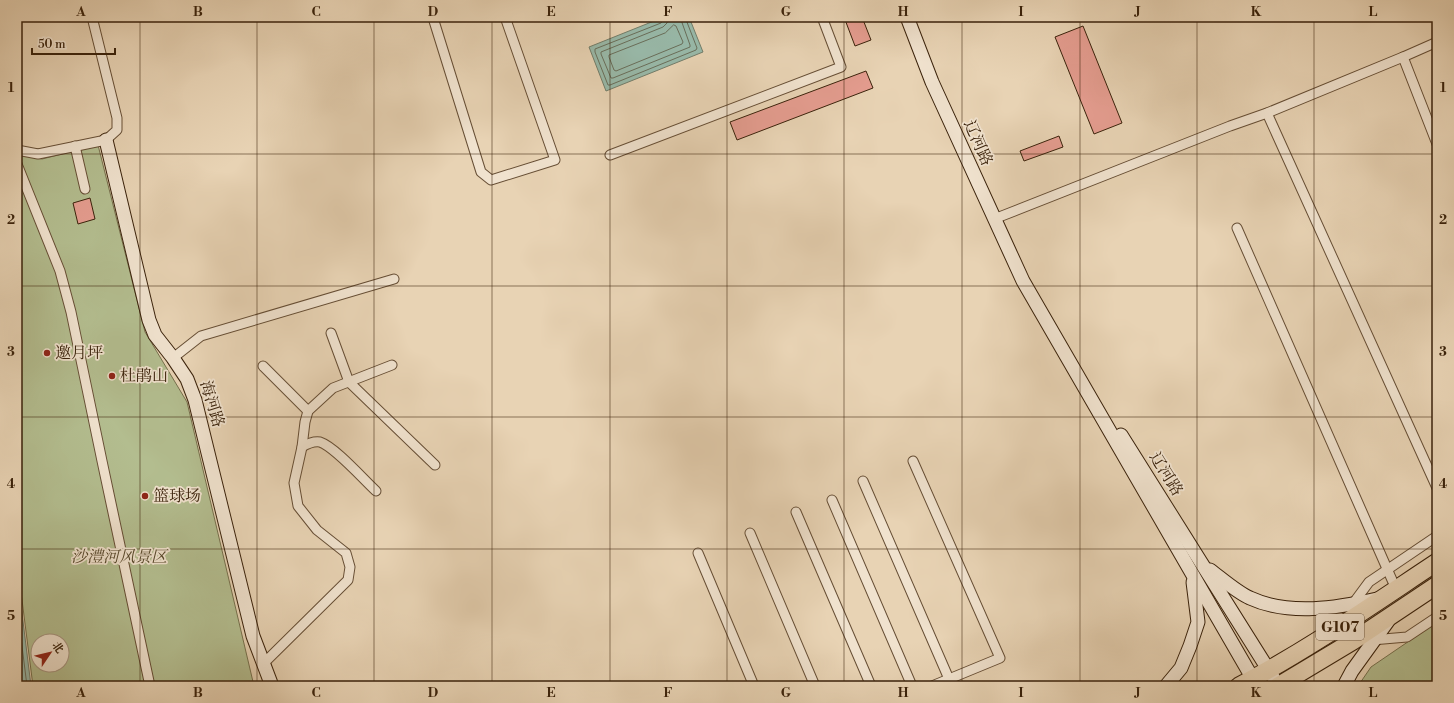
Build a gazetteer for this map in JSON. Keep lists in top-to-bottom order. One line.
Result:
{"streets":{"highway":["G107"],"street":["辽河路","海河路"]},"crossings":[["辽河路","G107"]],"parks":["沙澧河风景区"],"places":["邀月坪","杜鹃山","篮球场"],"scale_bar":"50 m","north":"top right","grid":{"columns":["A","B","C","D","E","F","G","H","I","J","K","L"],"rows":["1","2","3","4","5"]}}
